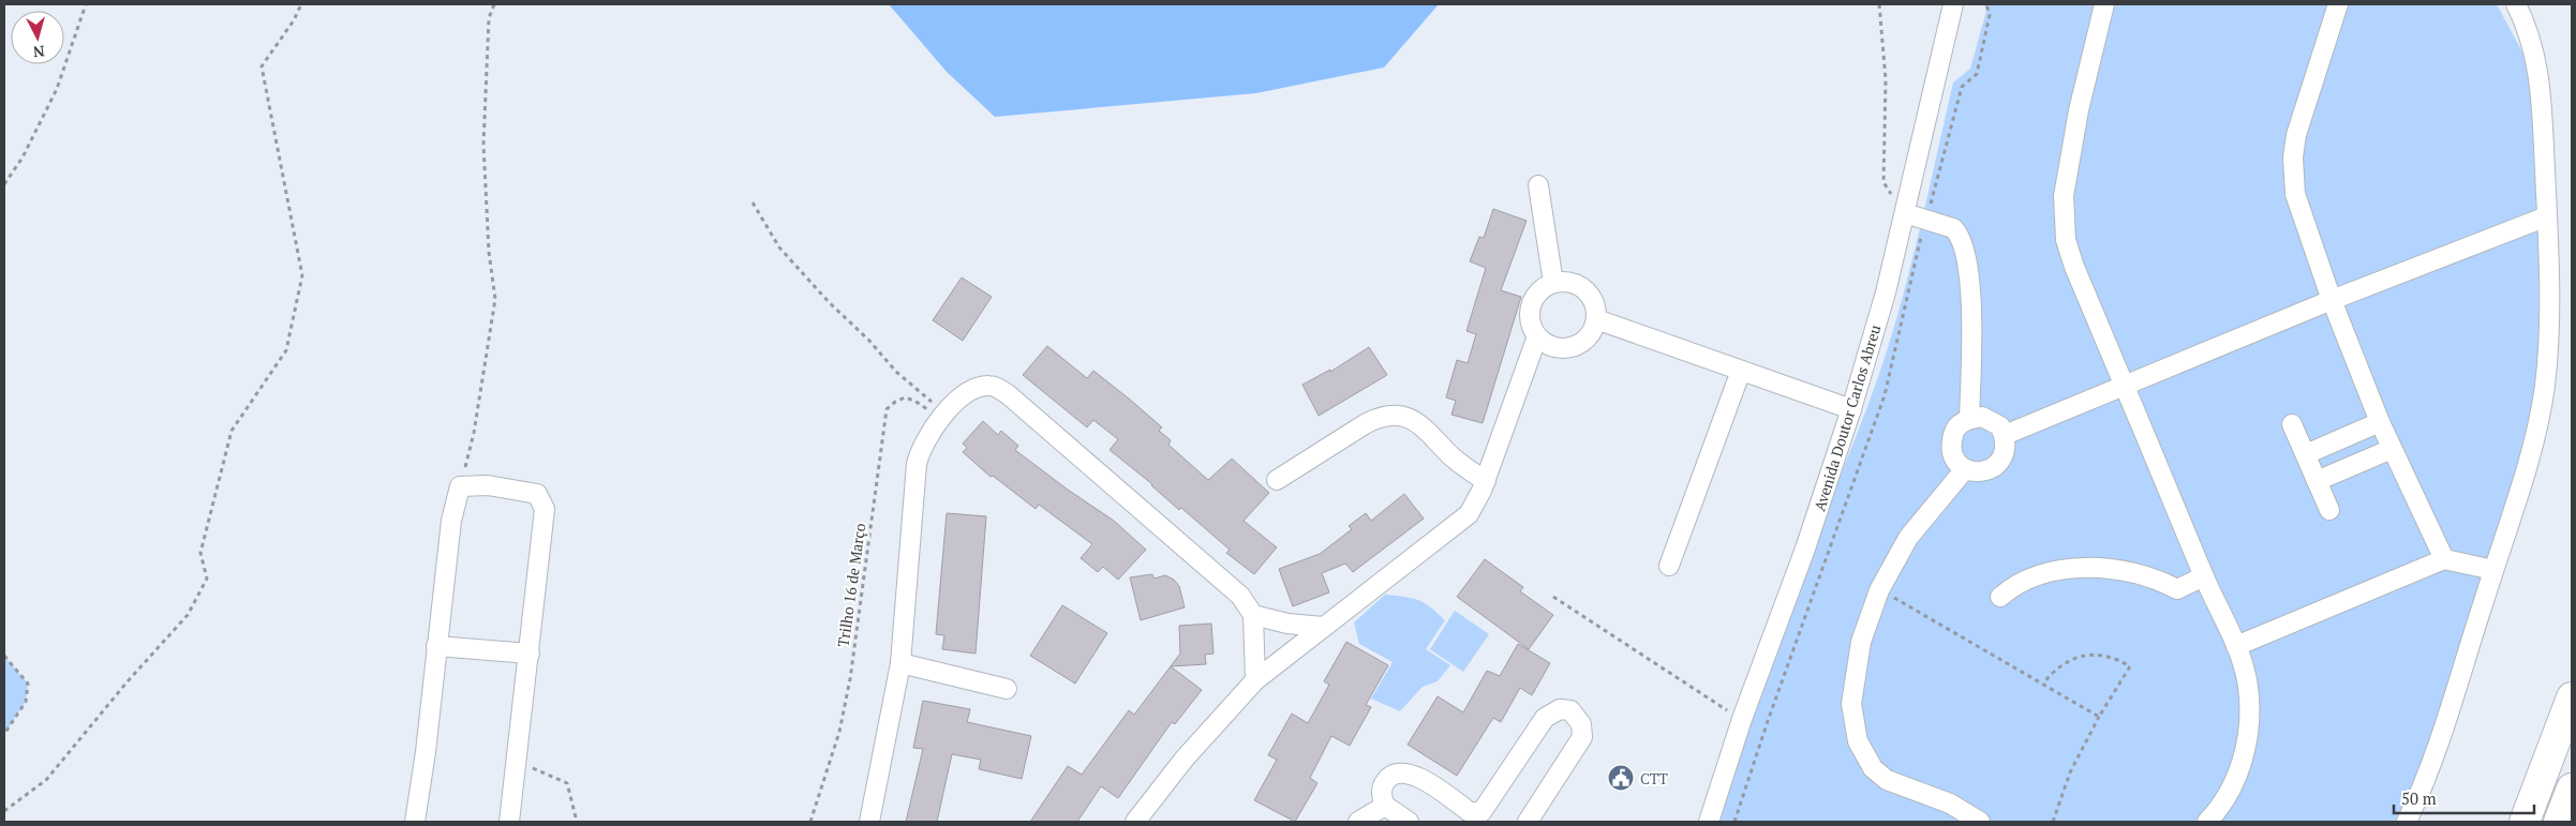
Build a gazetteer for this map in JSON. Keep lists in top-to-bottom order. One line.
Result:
{"streets":{"street":["Avenida Doutor Carlos Abreu"],"path":["Trilho 16 de Março"]},"places":{"public building":["CTT"]},"scale_bar":"50 m","north":"bottom"}
